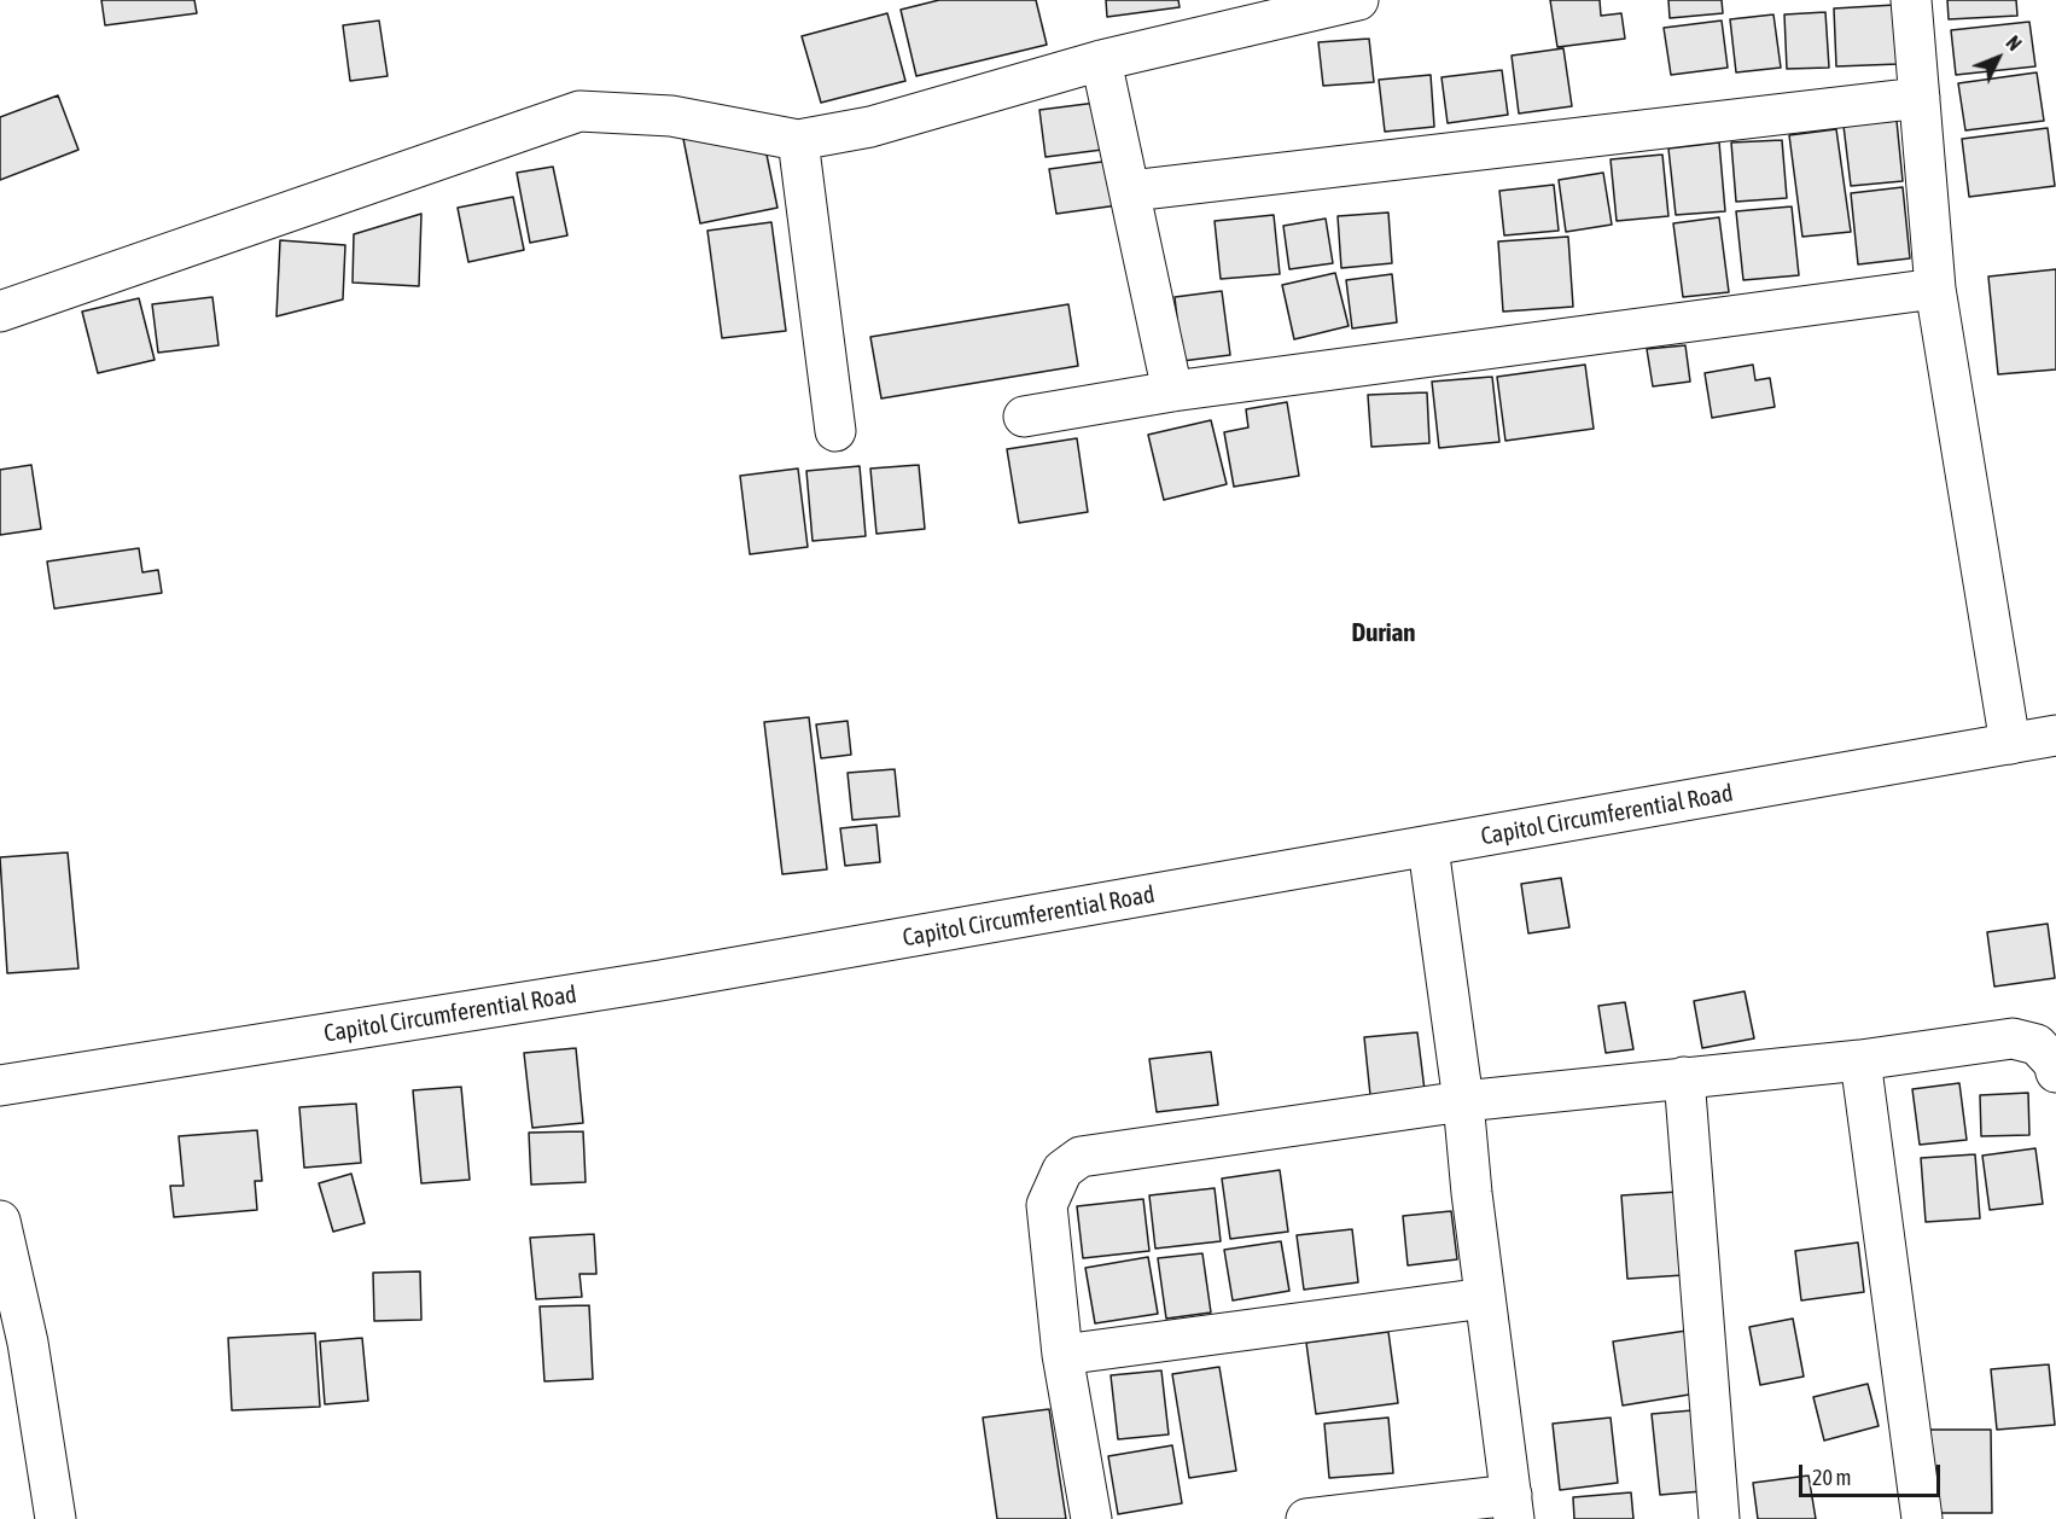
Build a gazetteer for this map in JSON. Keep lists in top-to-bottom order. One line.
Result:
{"streets":{"street":["Capitol Circumferential Road"]},"districts":["Durian"],"scale_bar":"20 m","north":"top right"}
